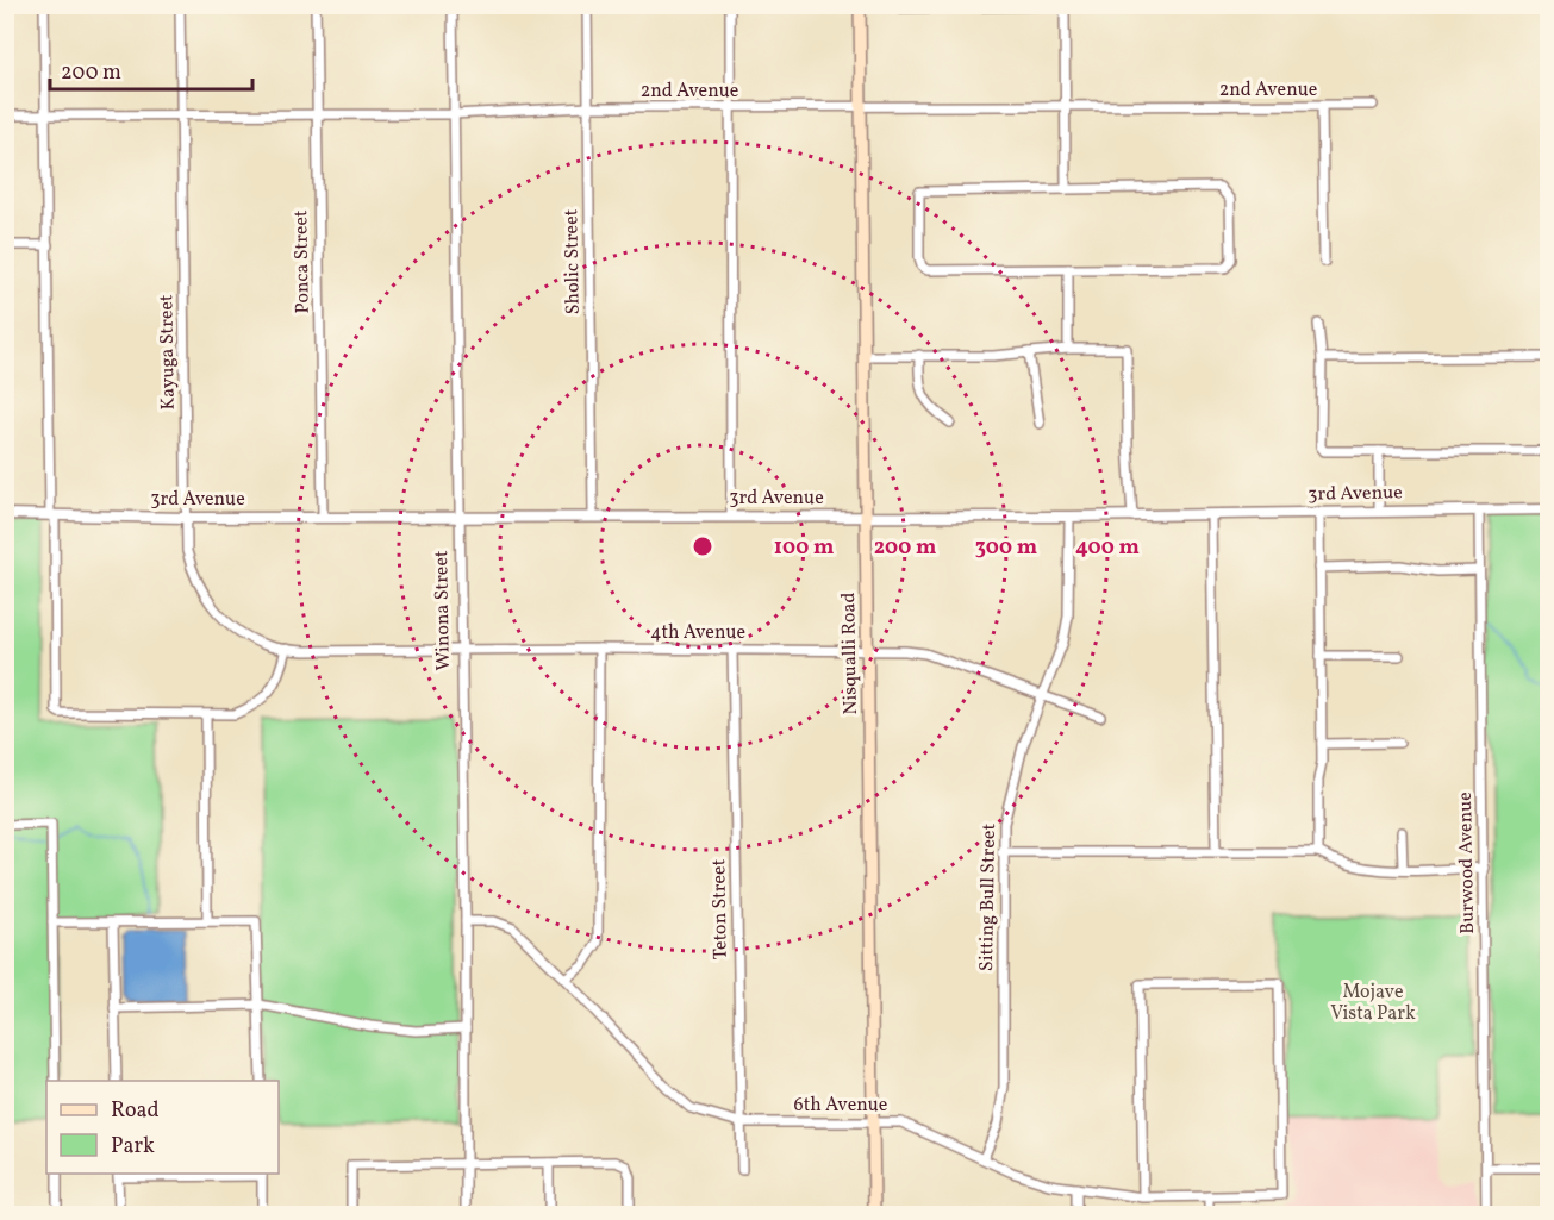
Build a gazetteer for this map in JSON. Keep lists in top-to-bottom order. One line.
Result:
{"streets":{"main road":["Nisqualli Road"],"street":["2nd Avenue","Ponca Street","Sholic Street","Kayuga Street","3rd Avenue","Winona Street","4th Avenue","Burwood Avenue","Sitting Bull Street","Teton Street","6th Avenue"]},"crossings":[["2nd Avenue","Ponca Street"],["2nd Avenue","Sholic Street"],["2nd Avenue","Kayuga Street"],["2nd Avenue","Winona Street"],["2nd Avenue","Nisqualli Road"],["Ponca Street","3rd Avenue"],["Sholic Street","3rd Avenue"],["Kayuga Street","3rd Avenue"],["Kayuga Street","4th Avenue"],["3rd Avenue","Winona Street"],["3rd Avenue","Nisqualli Road"],["3rd Avenue","Burwood Avenue"],["3rd Avenue","Sitting Bull Street"],["Winona Street","4th Avenue"],["Winona Street","6th Avenue"],["4th Avenue","Nisqualli Road"],["4th Avenue","Sitting Bull Street"],["4th Avenue","Teton Street"],["Nisqualli Road","6th Avenue"],["Sitting Bull Street","6th Avenue"],["Teton Street","6th Avenue"]],"parks":["Mojave Vista Park"],"legend":["Road","Park"],"scale_bar":"200 m","rings":["100 m","200 m","300 m","400 m"]}
